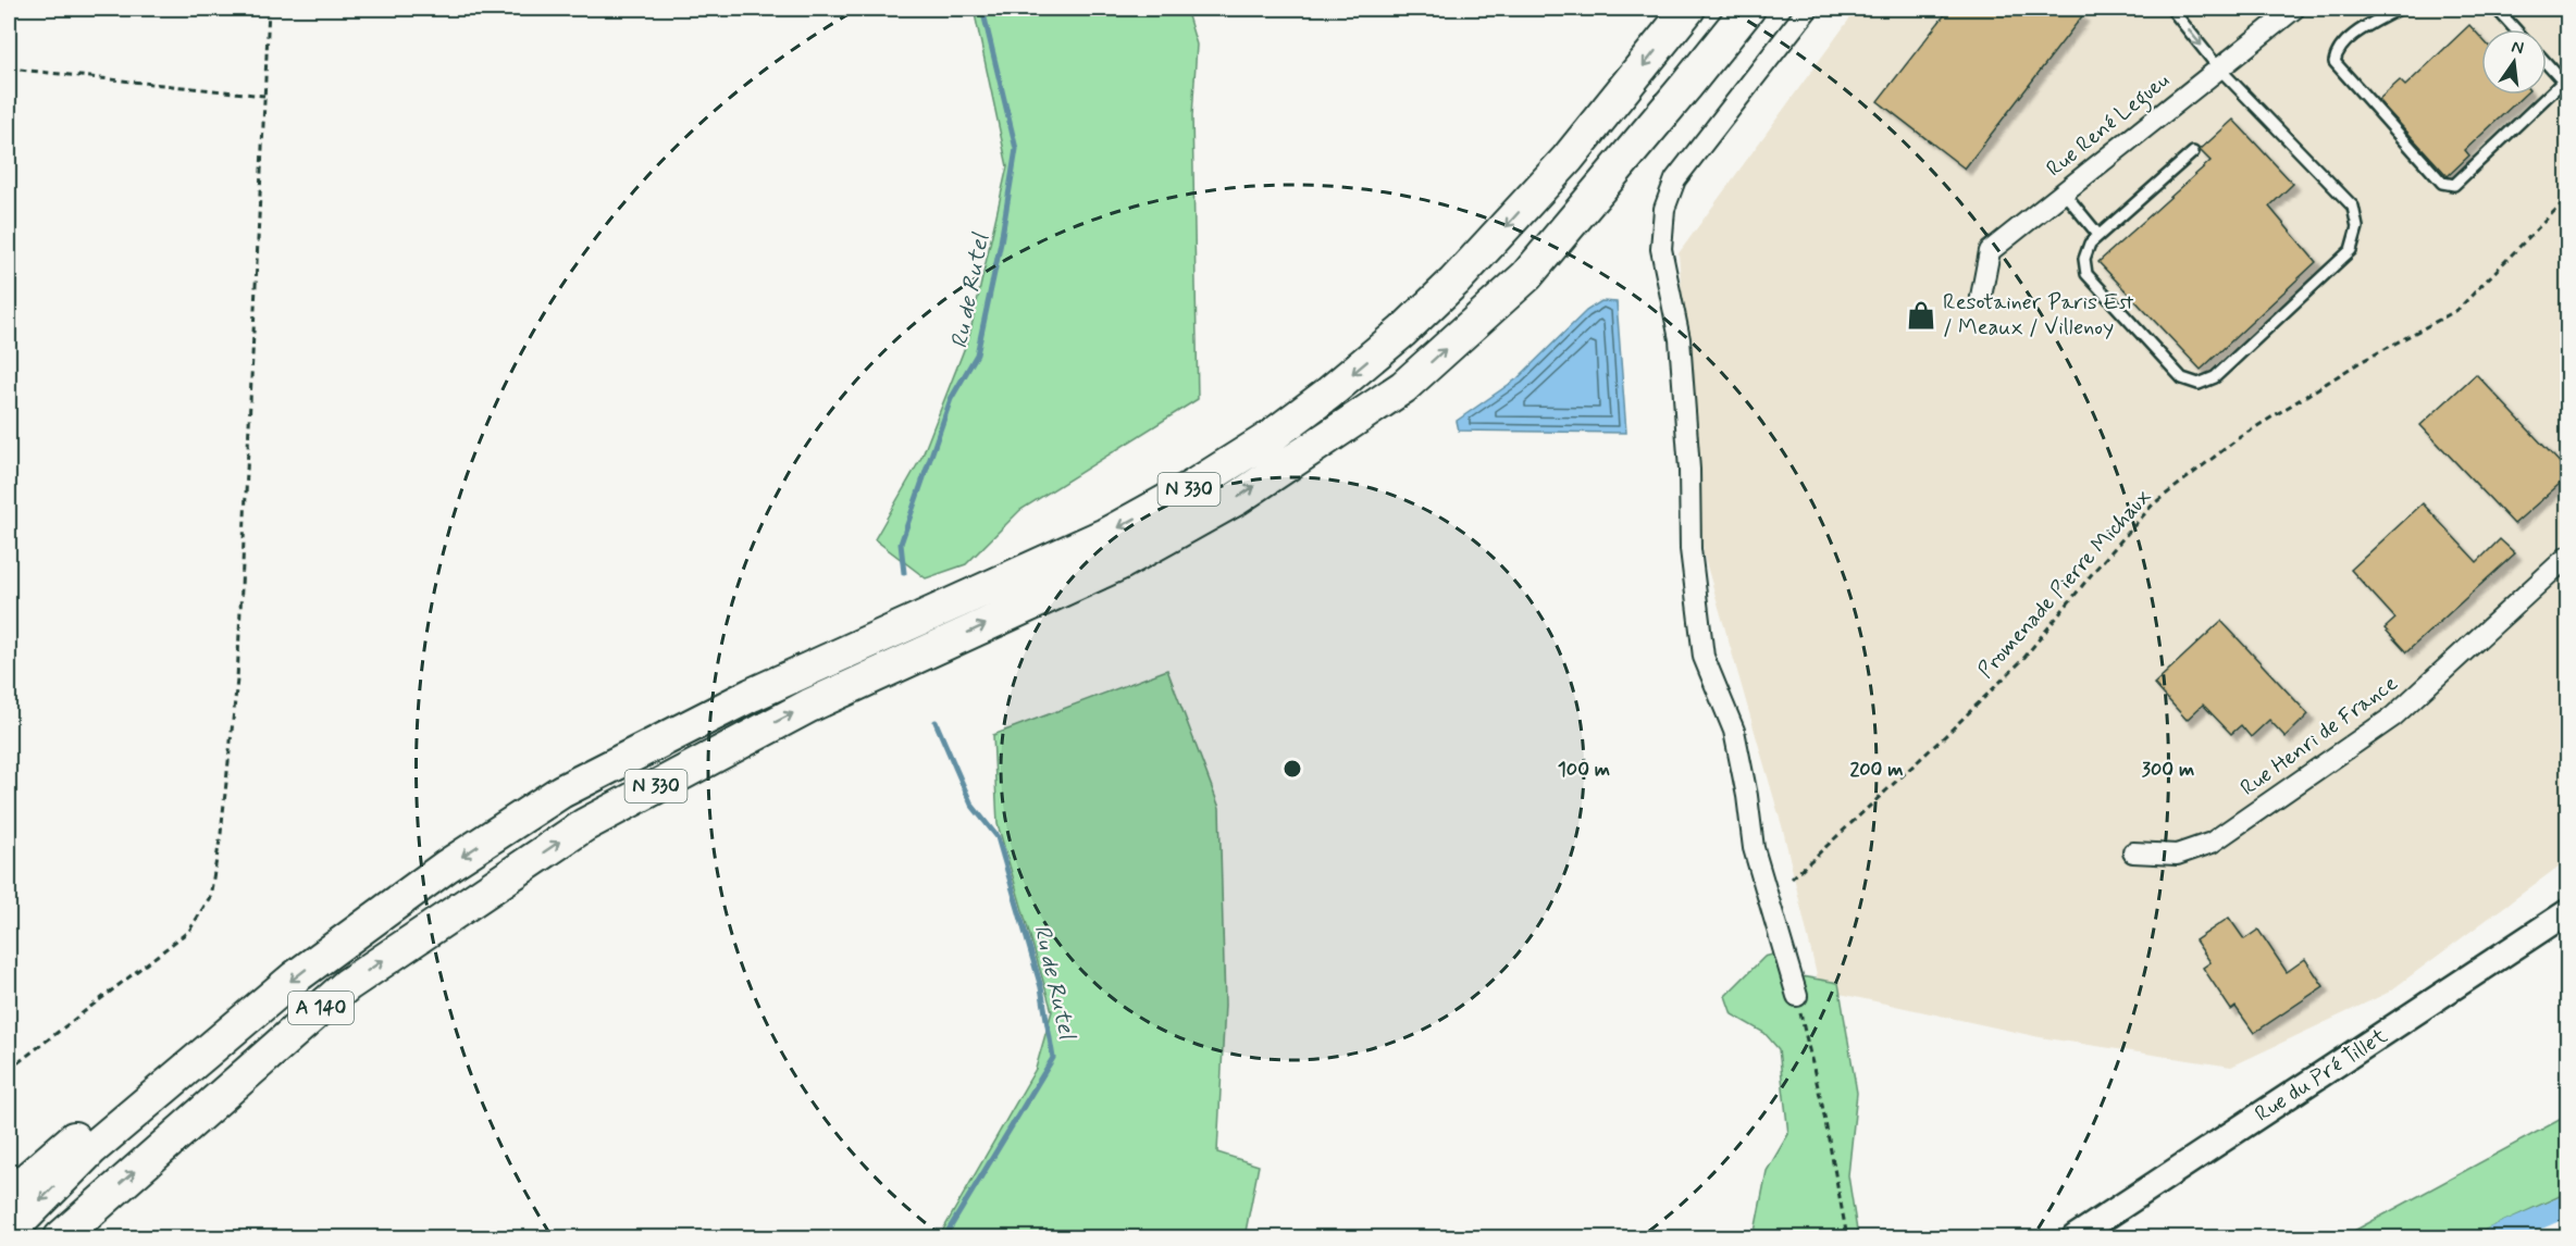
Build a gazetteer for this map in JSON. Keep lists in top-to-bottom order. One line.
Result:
{"streets":{"highway":["N 330","A 140"],"street":["Rue René Legueu","Rue Henri de France","Rue du Pré Tillet"],"path":["Promenade Pierre Michaux"]},"crossings":[["N 330","A 140"]],"water":["Ru de Rutel"],"places":{"shop":["Resotainer Paris Est / Meaux / Villenoy"]},"north":"top","rings":["100 m","200 m","300 m"]}
